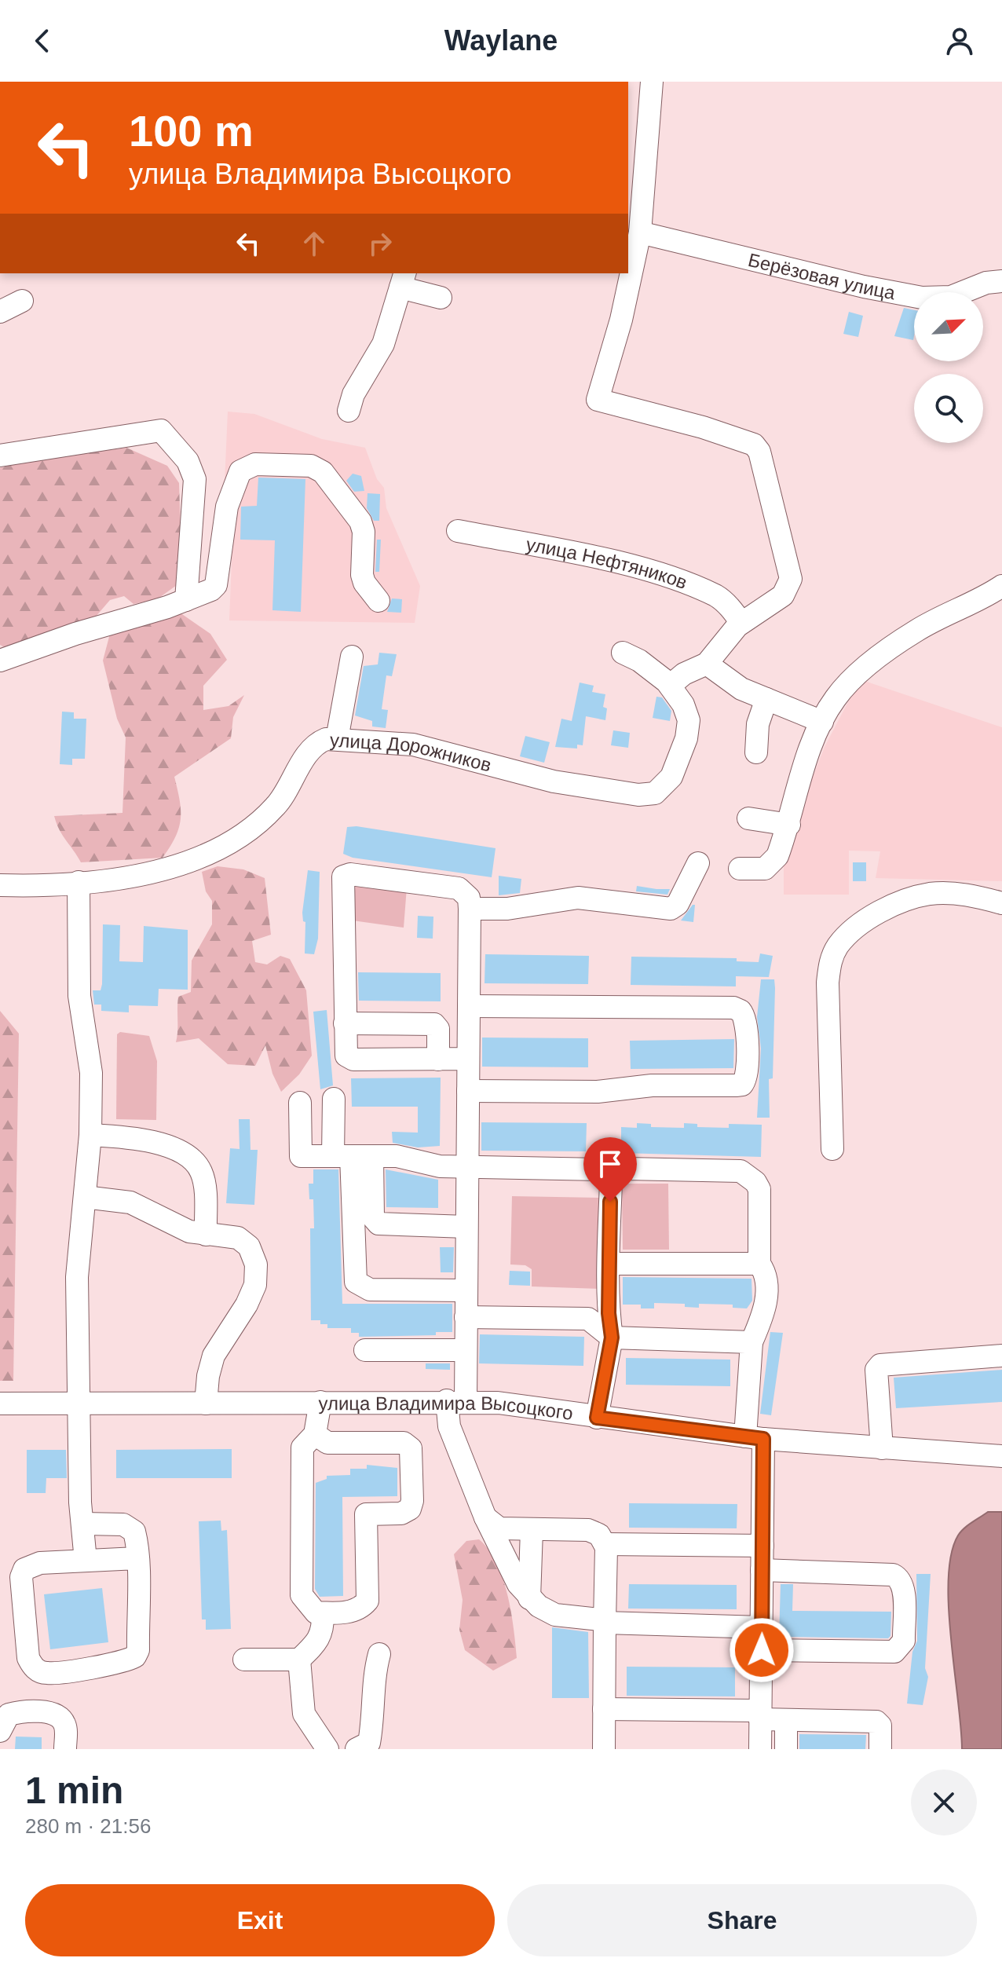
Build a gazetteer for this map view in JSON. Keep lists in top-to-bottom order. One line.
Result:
{"streets":{"street":["Берёзовая улица","улица Нефтяников","улица Дорожников","улица Владимира Высоцкого"]},"north":"top right","page":{"header":"Waylane","turn":["100 m","улица Владимира Высоцкого"],"heading":["1 min","280 m · 21:56"],"buttons":["Exit","Share"]}}
